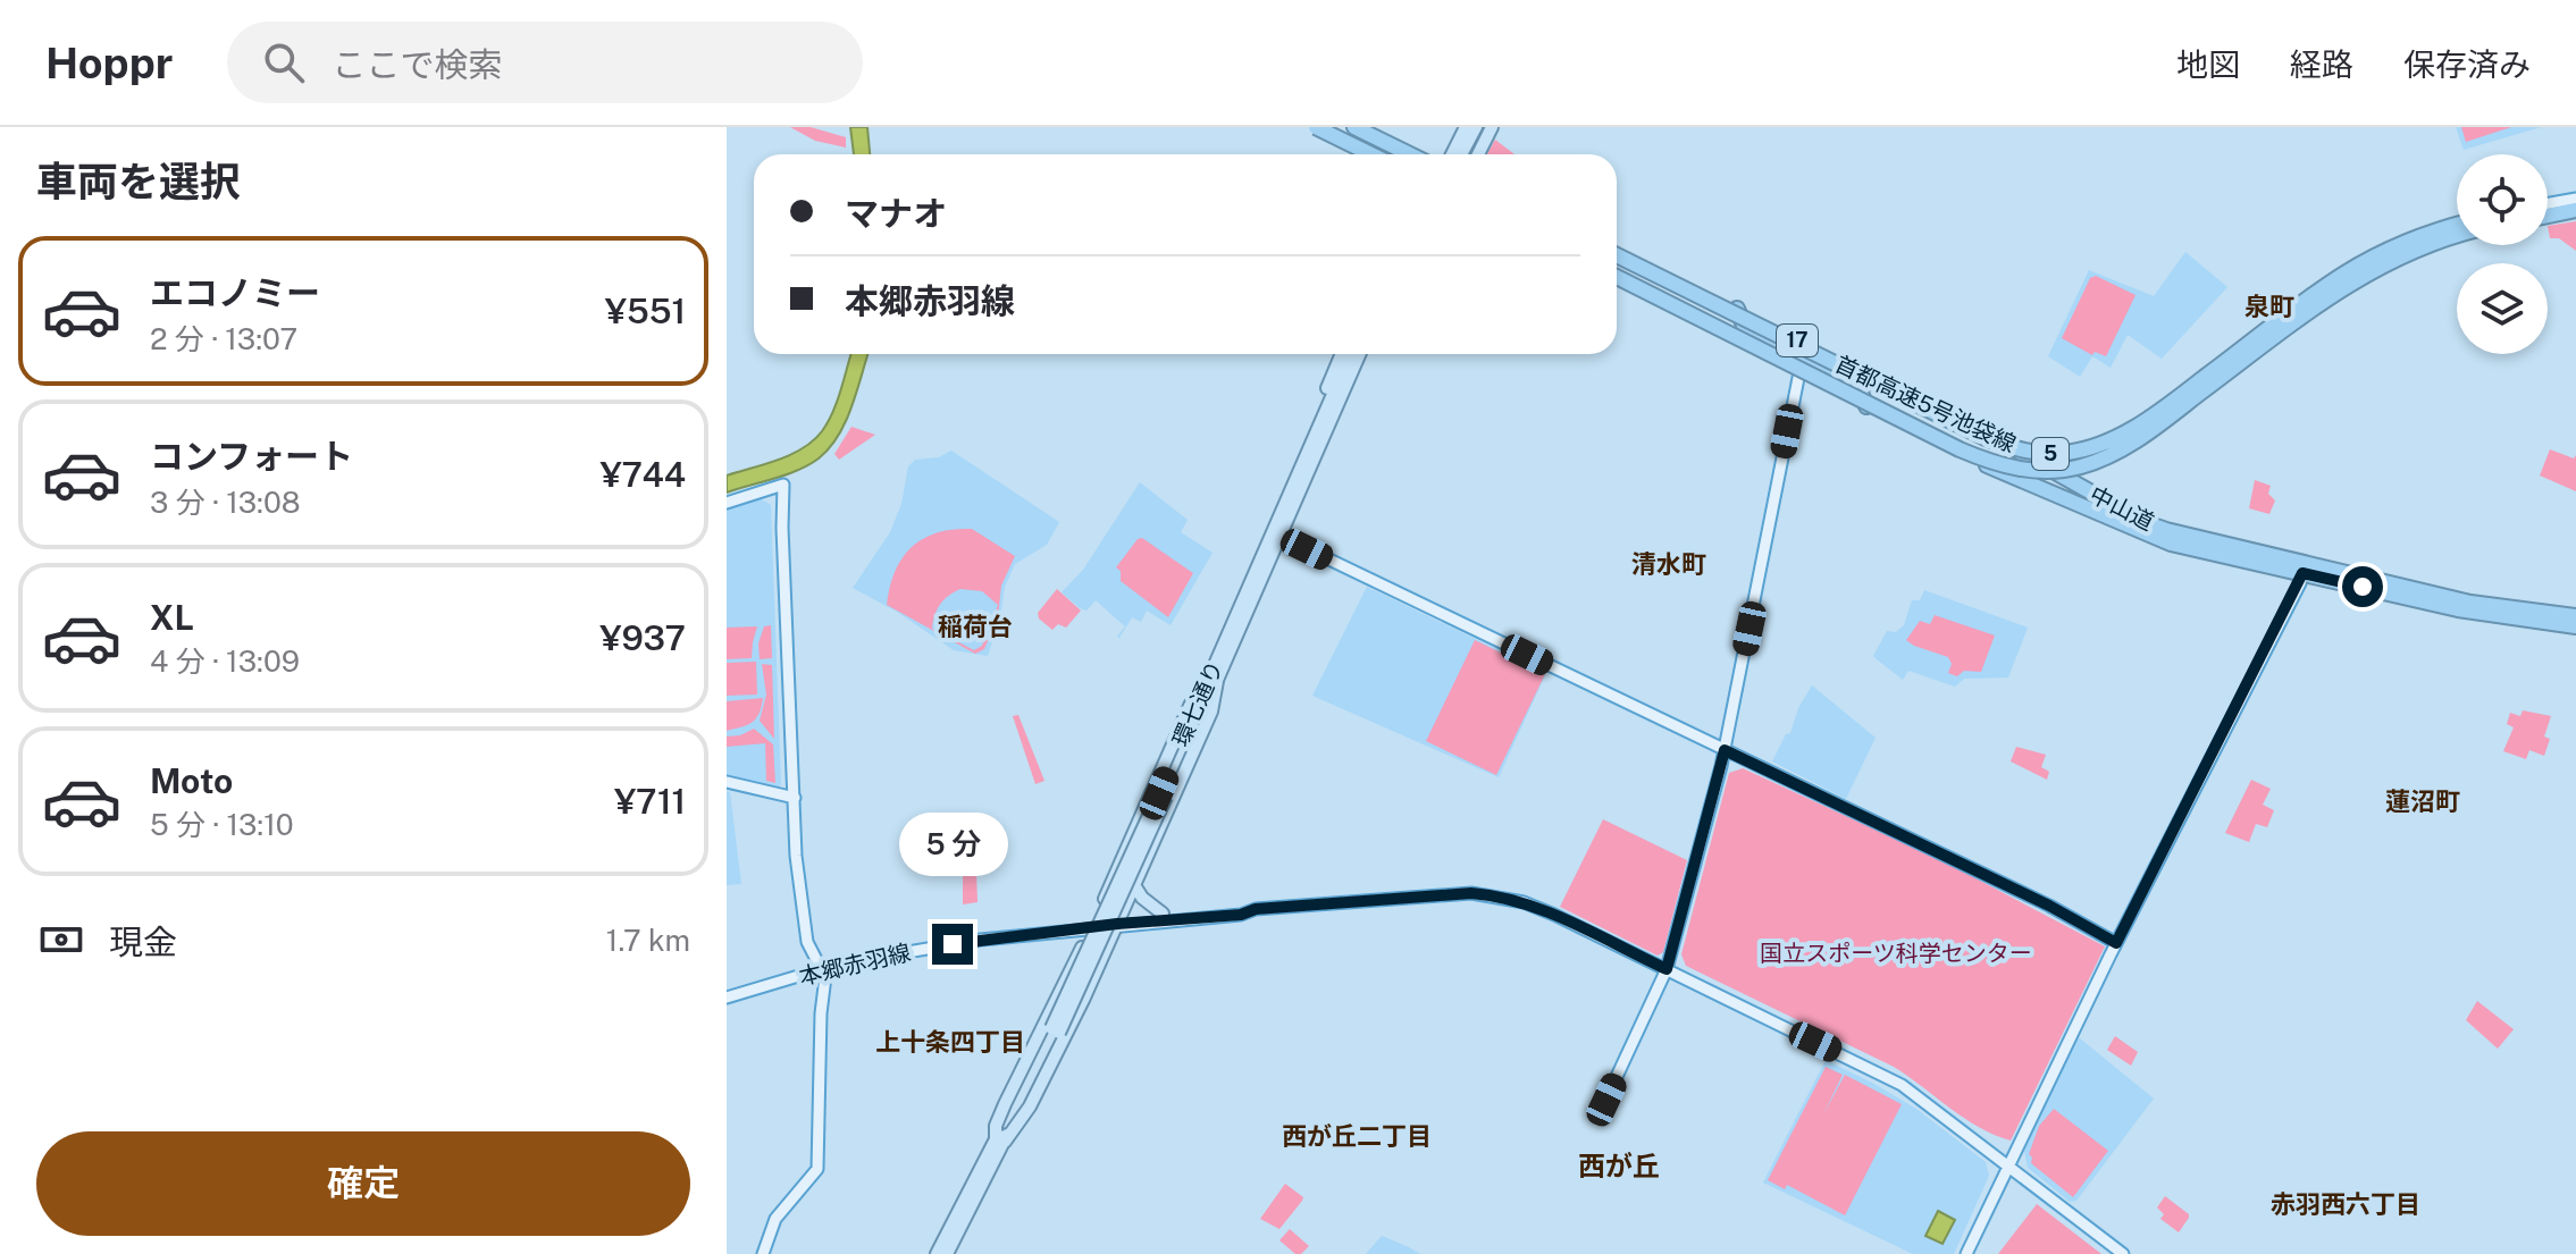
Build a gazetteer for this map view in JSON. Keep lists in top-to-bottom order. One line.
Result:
{"streets":{"highway":["17","首都高速5号池袋線","5","中山道"],"main road":["環七通り"],"street":["本郷赤羽線"]},"crossings":[["首都高速5号池袋線","5"]],"districts":["泉町","清水町","稲荷台","蓮沼町","上十条四丁目","西が丘二丁目","西が丘","赤羽西六丁目"],"parks":["国立スポーツ科学センター"],"page":{"header":"Hoppr","search":"ここで検索","nav":["地図","経路","保存済み"],"heading":"車両を選択","banner":["マナオ","本郷赤羽線"],"list":[{"name":"エコノミー","note":"2 分 · 13:07","value":"¥551"},{"name":"コンフォート","note":"3 分 · 13:08","value":"¥744"},{"name":"XL","note":"4 分 · 13:09","value":"¥937"},{"name":"Moto","note":"5 分 · 13:10","value":"¥711"}],"bubble":"5 分","pay":["現金","1.7 km"],"buttons":"確定"}}
